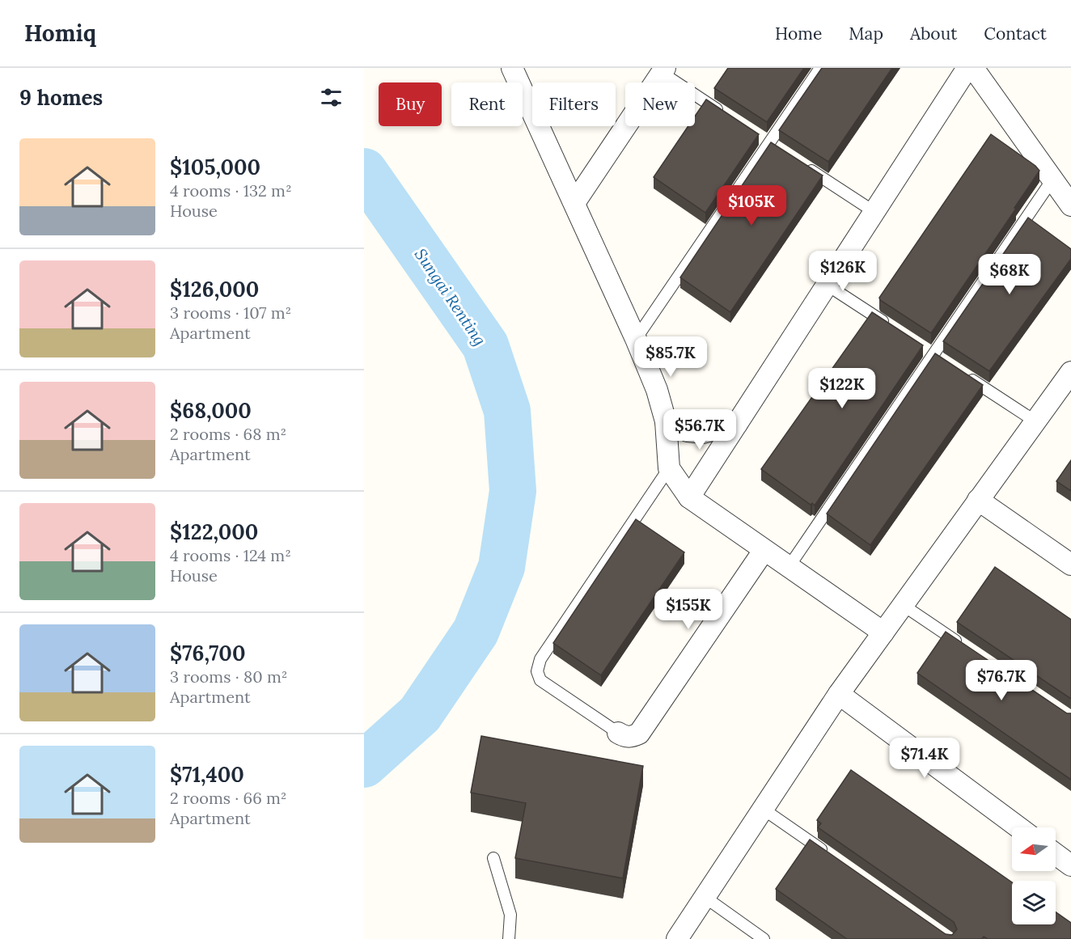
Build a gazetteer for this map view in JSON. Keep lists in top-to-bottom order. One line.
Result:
{"water":["Sungai Renting"],"north":"left","page":{"header":"Homiq","nav":["Home","Map","About","Contact"],"heading":"9 homes","chip":["Buy","Rent","Filters","New"],"list":[{"name":"$105,000","note":"4 rooms · 132 m² · House"},{"name":"$126,000","note":"3 rooms · 107 m² · Apartment"},{"name":"$68,000","note":"2 rooms · 68 m² · Apartment"},{"name":"$122,000","note":"4 rooms · 124 m² · House"},{"name":"$76,700","note":"3 rooms · 80 m² · Apartment"},{"name":"$71,400","note":"2 rooms · 66 m² · Apartment"}],"price":["$105K","$126K","$68K","$85.7K","$122K","$56.7K","$155K","$76.7K","$71.4K"]}}
